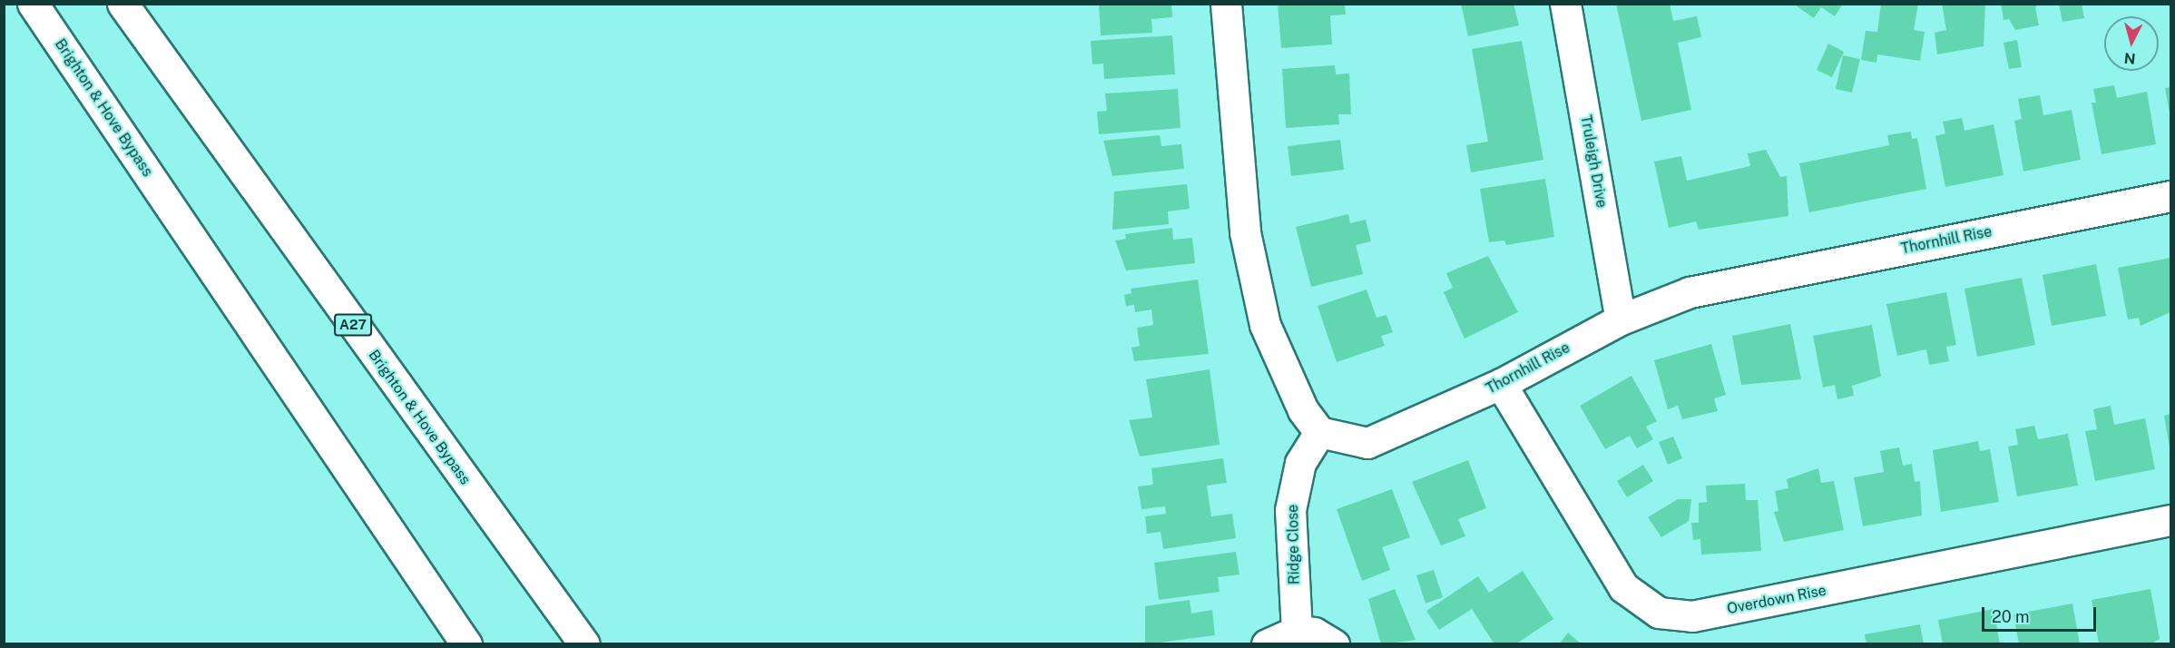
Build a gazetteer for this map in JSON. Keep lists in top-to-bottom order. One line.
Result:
{"streets":{"main road":["Brighton & Hove Bypass","Truleigh Drive","Thornhill Rise","A27","Ridge Close","Overdown Rise"]},"crossings":[["Truleigh Drive","Thornhill Rise"],["Thornhill Rise","Ridge Close"],["Thornhill Rise","Overdown Rise"]],"scale_bar":"20 m","north":"bottom"}
